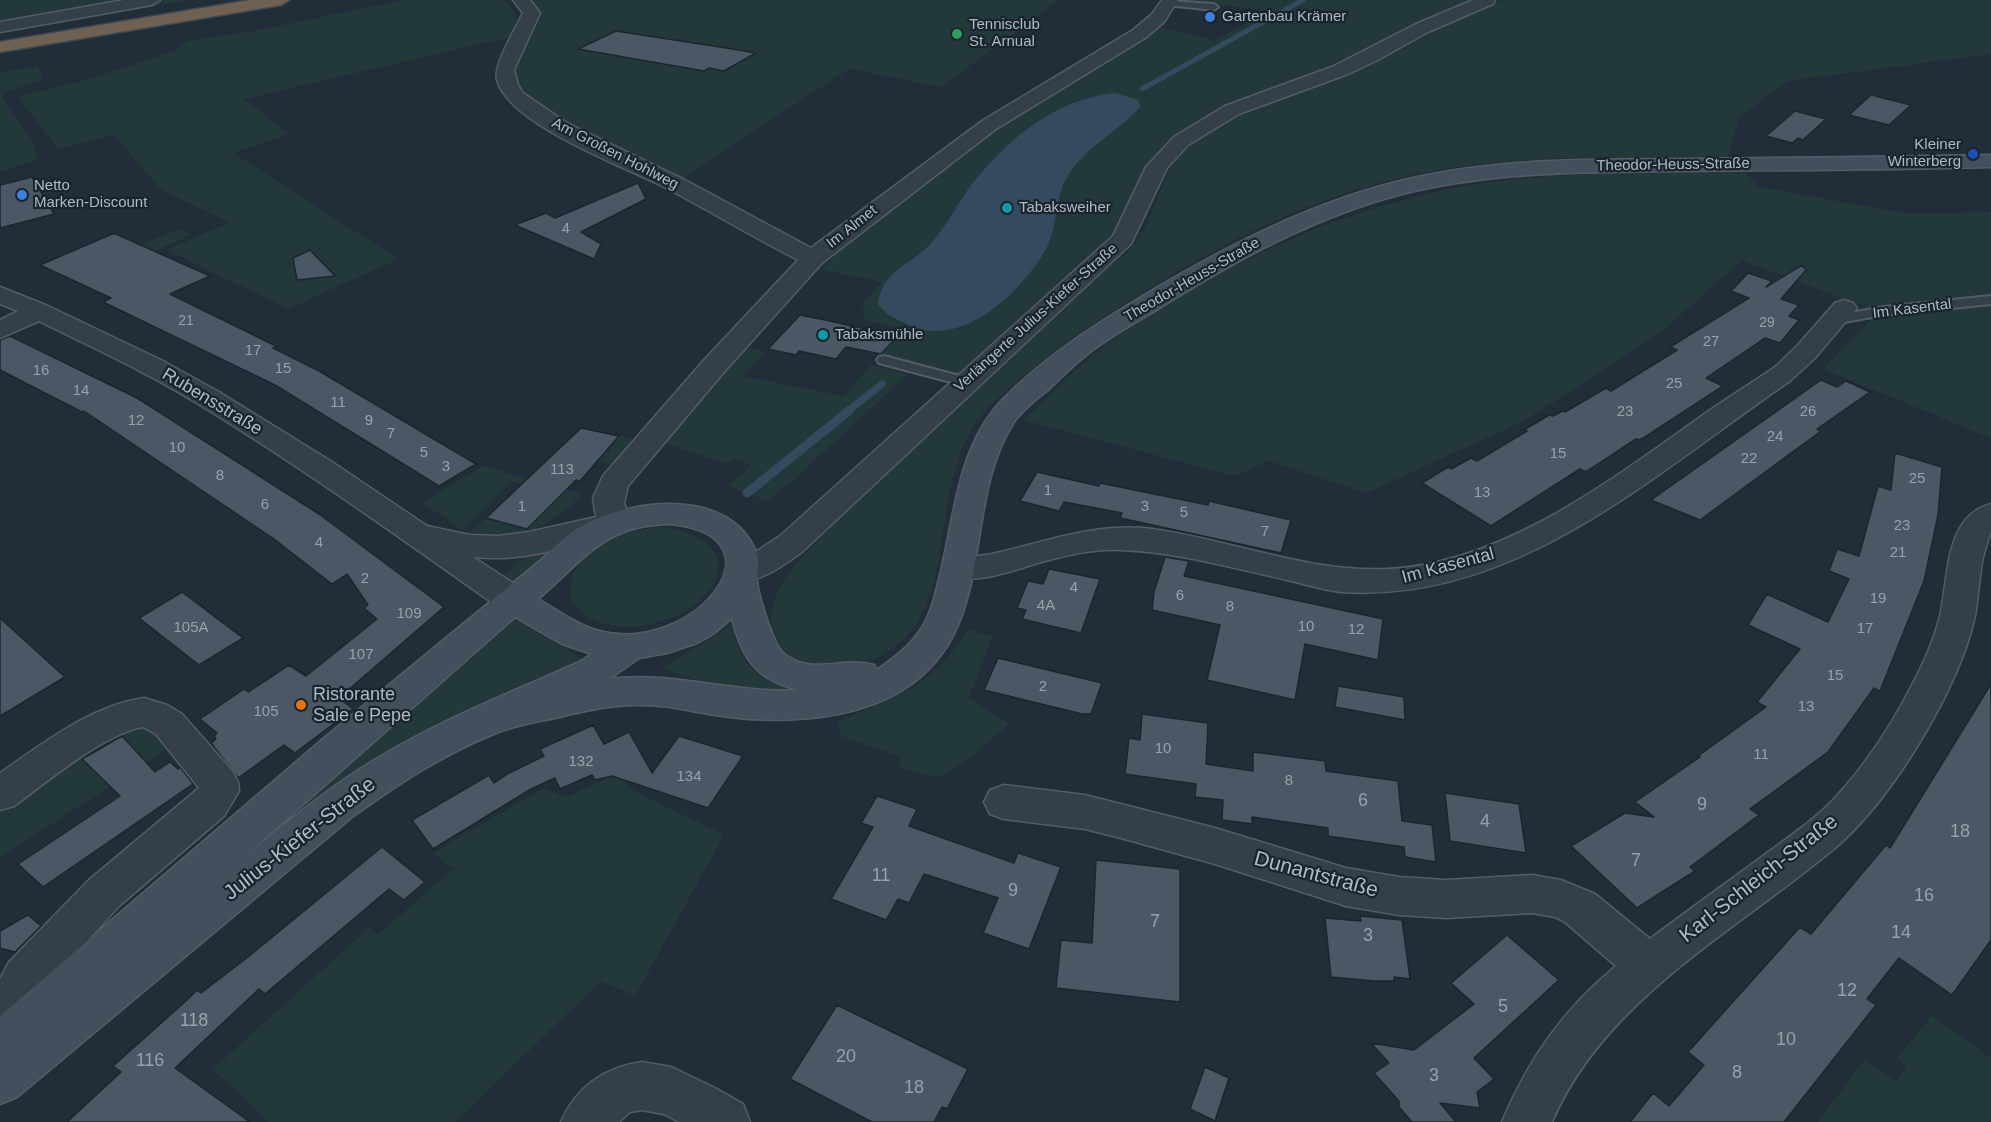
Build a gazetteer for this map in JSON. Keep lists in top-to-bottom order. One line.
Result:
{"streets":{"street":["Am Großen Hohlweg","Theodor-Heuss-Straße","Im Almet","Im Kasental","Verlängerte Julius-Kiefer-Straße","Rubensstraße","Julius-Kiefer-Straße","Dunantstraße","Karl-Schleich-Straße"]},"crossings":[["Am Großen Hohlweg","Im Almet"],["Theodor-Heuss-Straße","Im Almet"],["Theodor-Heuss-Straße","Im Kasental"],["Theodor-Heuss-Straße","Verlängerte Julius-Kiefer-Straße"],["Theodor-Heuss-Straße","Rubensstraße"],["Theodor-Heuss-Straße","Julius-Kiefer-Straße"],["Im Almet","Verlängerte Julius-Kiefer-Straße"],["Im Almet","Rubensstraße"],["Im Almet","Julius-Kiefer-Straße"],["Verlängerte Julius-Kiefer-Straße","Rubensstraße"],["Verlängerte Julius-Kiefer-Straße","Julius-Kiefer-Straße"],["Rubensstraße","Julius-Kiefer-Straße"],["Dunantstraße","Karl-Schleich-Straße"]],"places":["Gartenbau Krämer","Tennisclub St. Arnual","Kleiner Winterberg","Netto Marken-Discount","Tabaksweiher","Tabaksmühle","Ristorante Sale e Pepe"],"house_numbers":["4","21","29","27","17","15","16","25","14","11","23","26","12","9","7","24","10","5","15","22","3","113","8","25","1","13","6","1","3","5","23","7","4","21","2","4","6","19","4A","8","109","10","105A","17","12","107","15","2","13","105","10","11","132","134","8","6","9","4","18","7","11","9","16","7","14","3","12","5","118","10","20","116","8","3","18"]}
